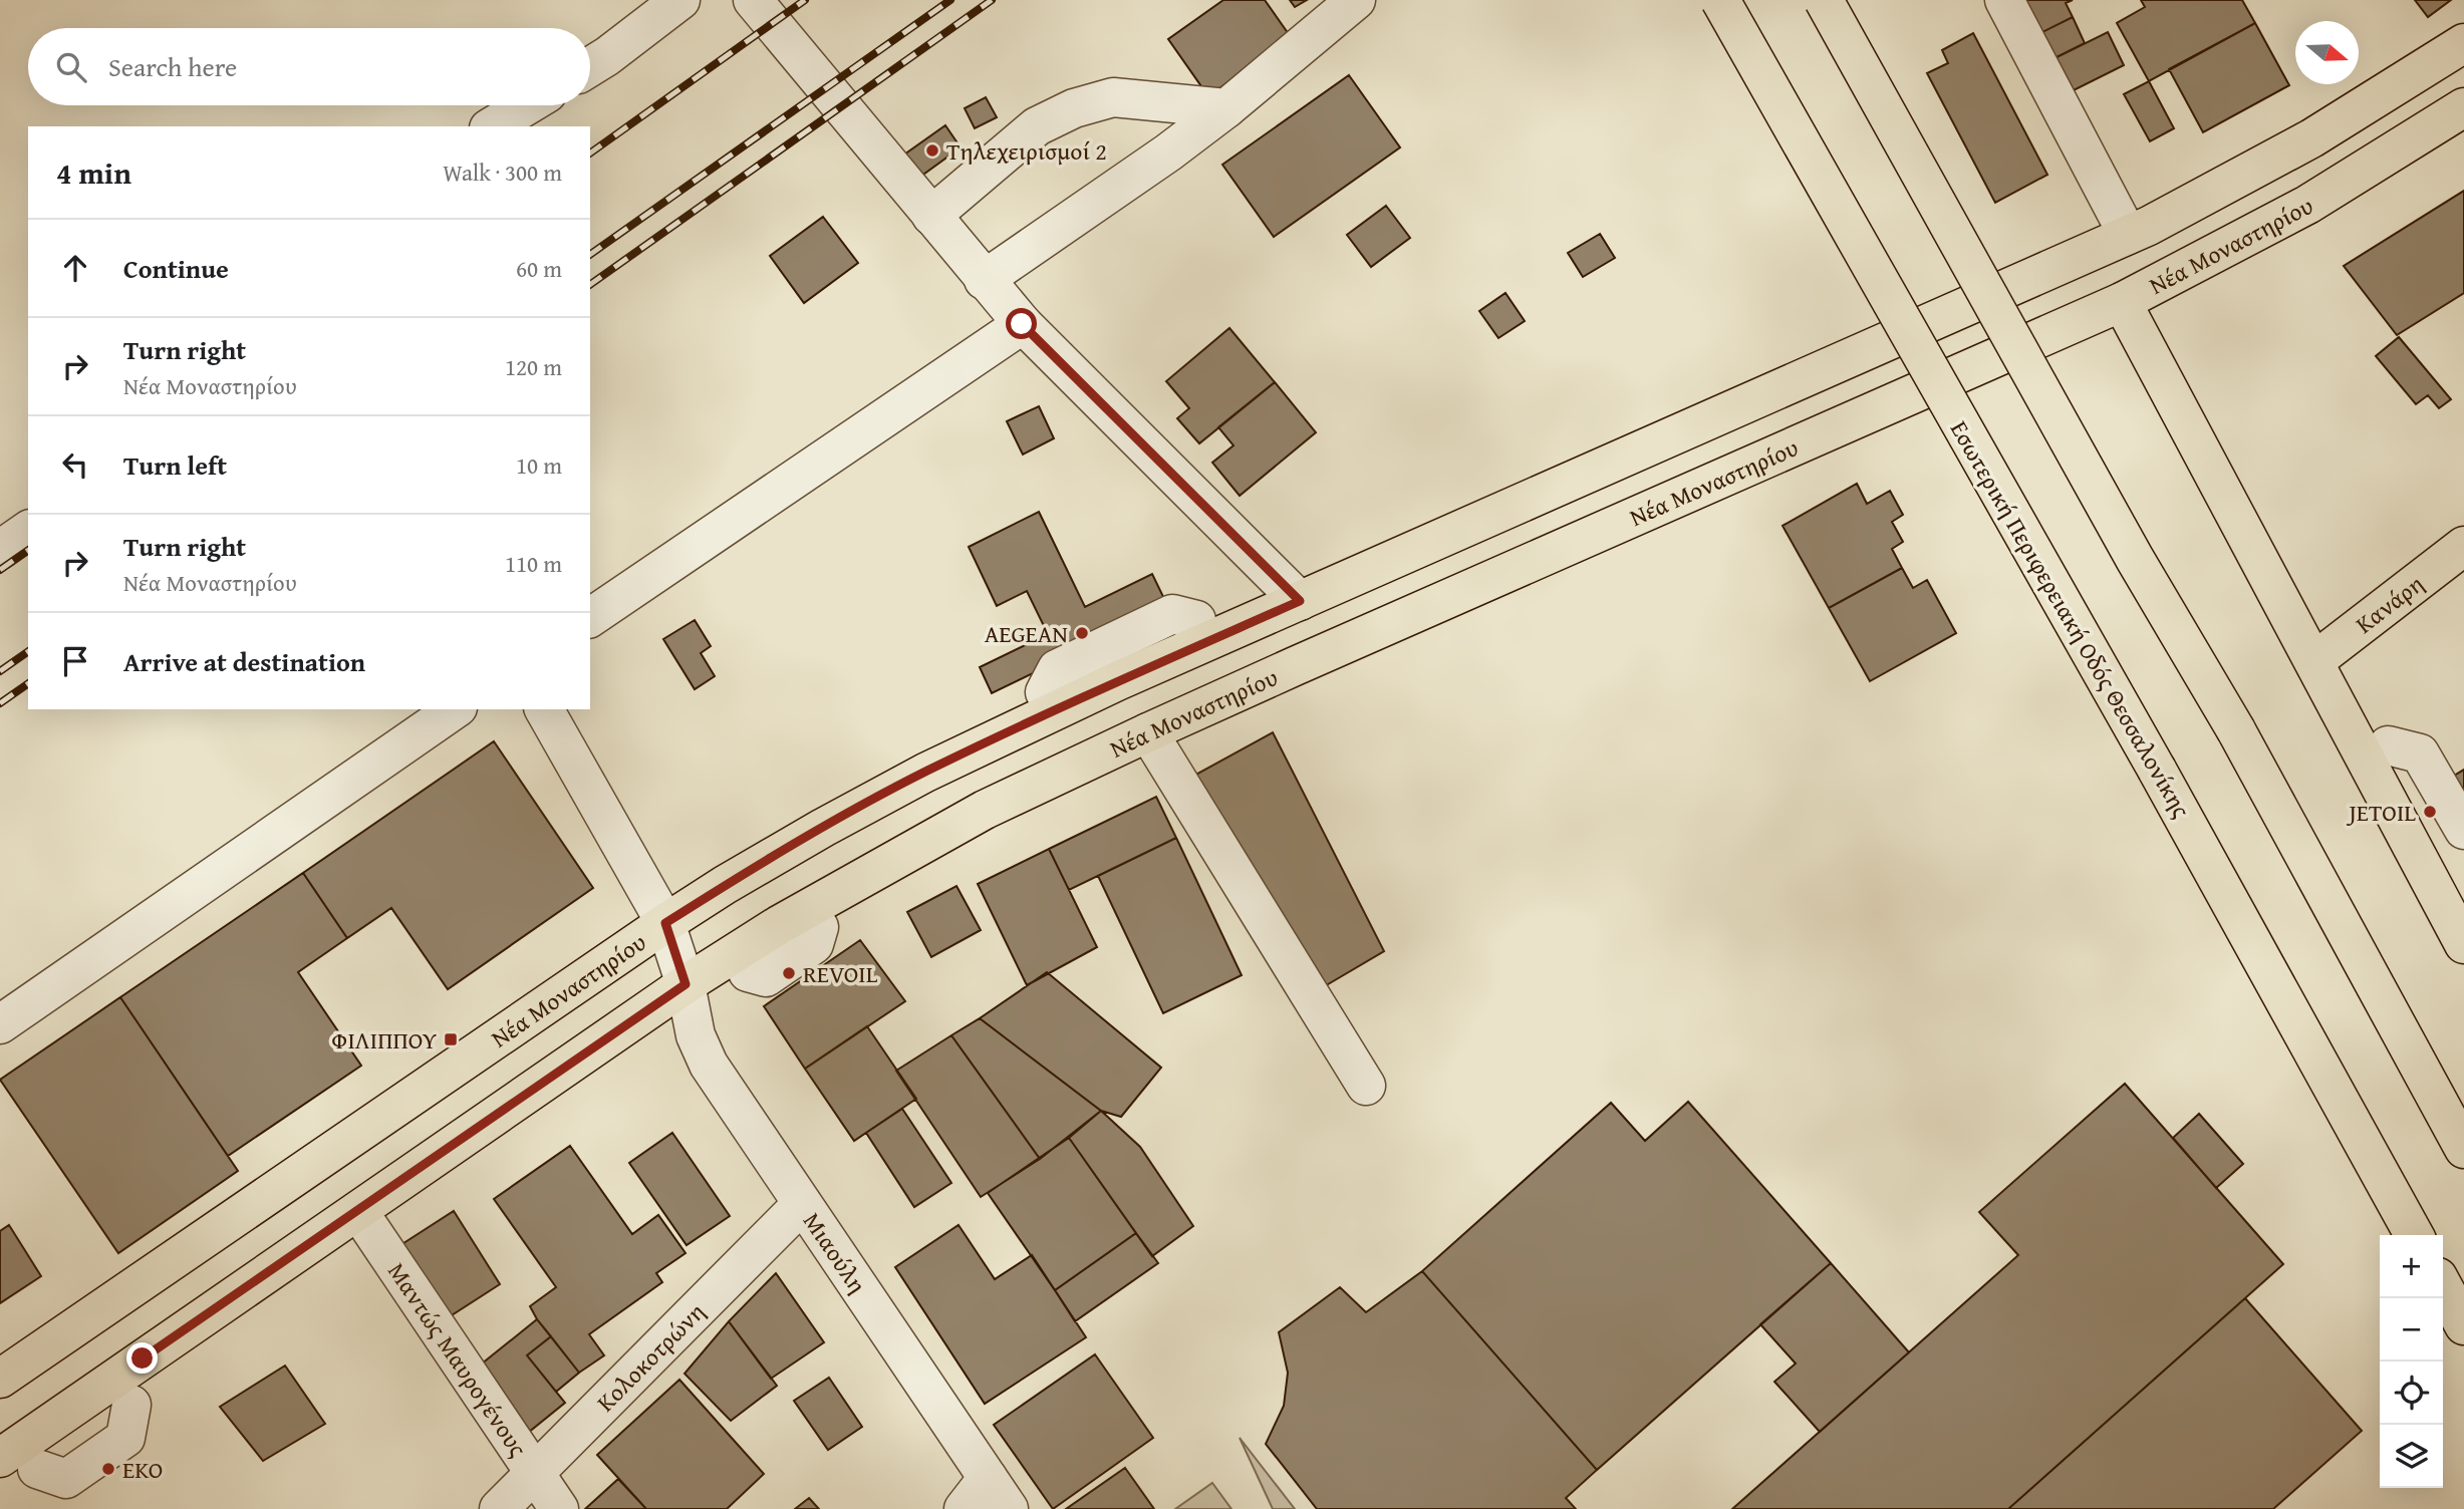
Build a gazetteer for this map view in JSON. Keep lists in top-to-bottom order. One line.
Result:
{"streets":{"main road":["Νέα Μοναστηρίου","Κανάρη","Εσωτερική Περιφερειακή Οδός Θεσσαλονίκης"],"street":["Μιαούλη","Κολοκοτρώνη","Μαντώς Μαυρογένους"]},"crossings":[["Νέα Μοναστηρίου","Μιαούλη"],["Νέα Μοναστηρίου","Μαντώς Μαυρογένους"],["Μιαούλη","Κολοκοτρώνη"],["Κολοκοτρώνη","Μαντώς Μαυρογένους"]],"places":{"other":["Τηλεχειρισμοί 2","AEGEAN","JETOIL","REVOIL","EKO"],"transit":["ΦΙΛΙΠΠΟΥ"]},"north":"right","page":{"search":"Search here","heading":["4 min","Walk · 300 m"],"list":[["Continue","60 m"],["Turn right","Νέα Μοναστηρίου","120 m"],["Turn left","10 m"],["Turn right","Νέα Μοναστηρίου","110 m"],"Arrive at destination"],"map_buttons":["+","−"]}}
